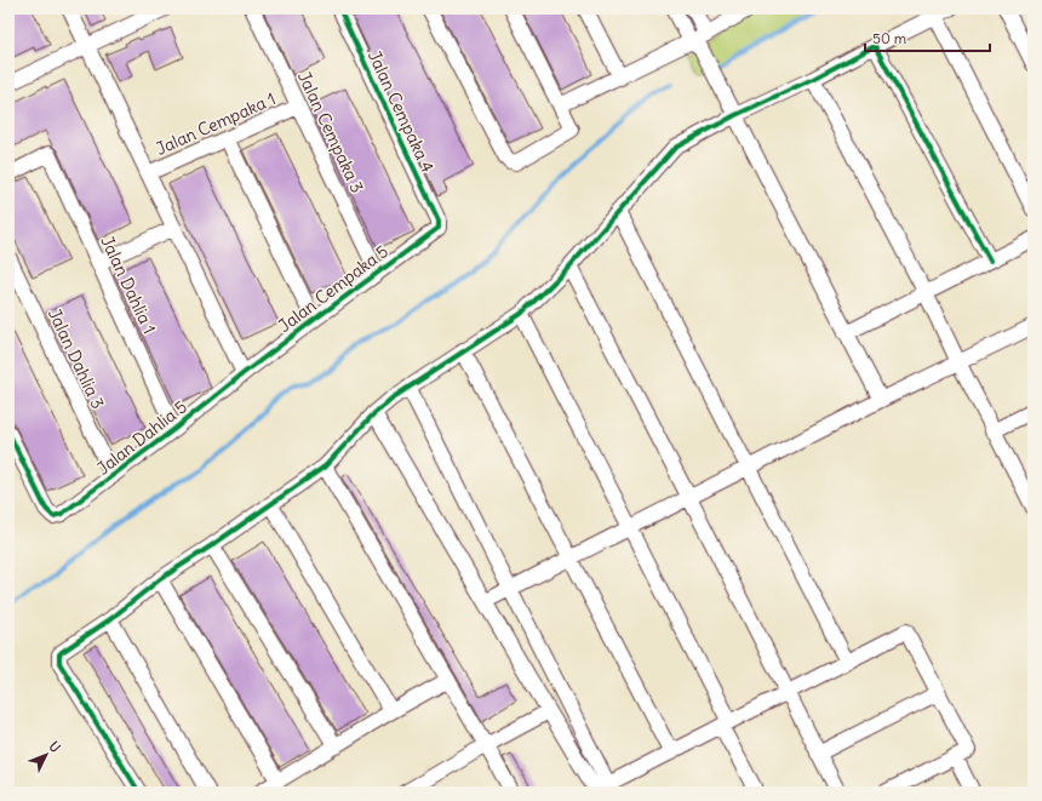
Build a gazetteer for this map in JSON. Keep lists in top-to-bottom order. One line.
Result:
{"streets":{"street":["Jalan Cempaka 4","Jalan Cempaka 1","Jalan Cempaka 3","Jalan Dahlia 1","Jalan Cempaka 5","Jalan Dahlia 3","Jalan Dahlia 5"]},"crossings":[["Jalan Cempaka 4","Jalan Cempaka 5"],["Jalan Cempaka 1","Jalan Cempaka 3"],["Jalan Cempaka 3","Jalan Cempaka 5"],["Jalan Dahlia 1","Jalan Dahlia 5"],["Jalan Cempaka 5","Jalan Dahlia 5"],["Jalan Dahlia 3","Jalan Dahlia 5"]],"scale_bar":"50 m","north":"top right"}
